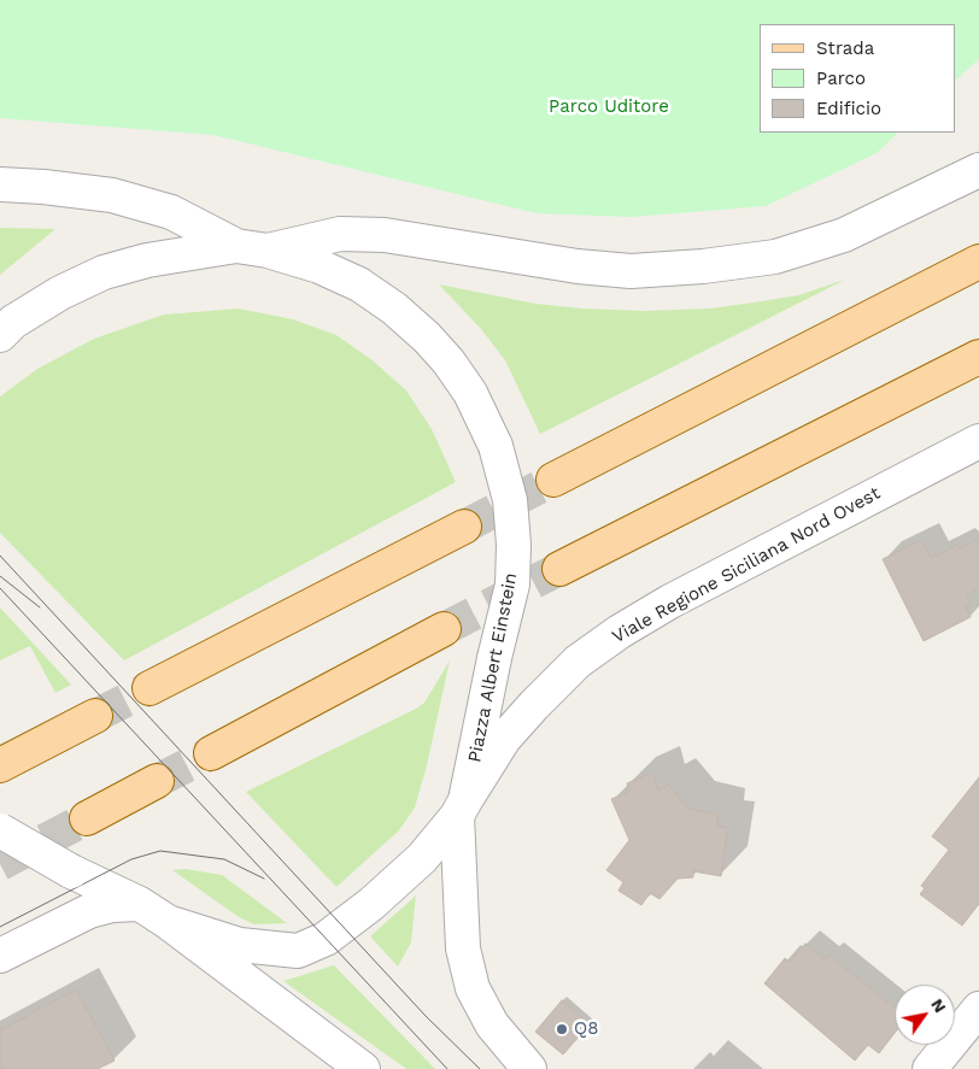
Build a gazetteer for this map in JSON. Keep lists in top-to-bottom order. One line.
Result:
{"streets":{"street":["Viale Regione Siciliana Nord Ovest","Piazza Albert Einstein"]},"crossings":[["Viale Regione Siciliana Nord Ovest","Piazza Albert Einstein"]],"parks":["Parco Uditore"],"places":["Q8"],"legend":["Strada","Parco","Edificio"],"north":"top right"}
